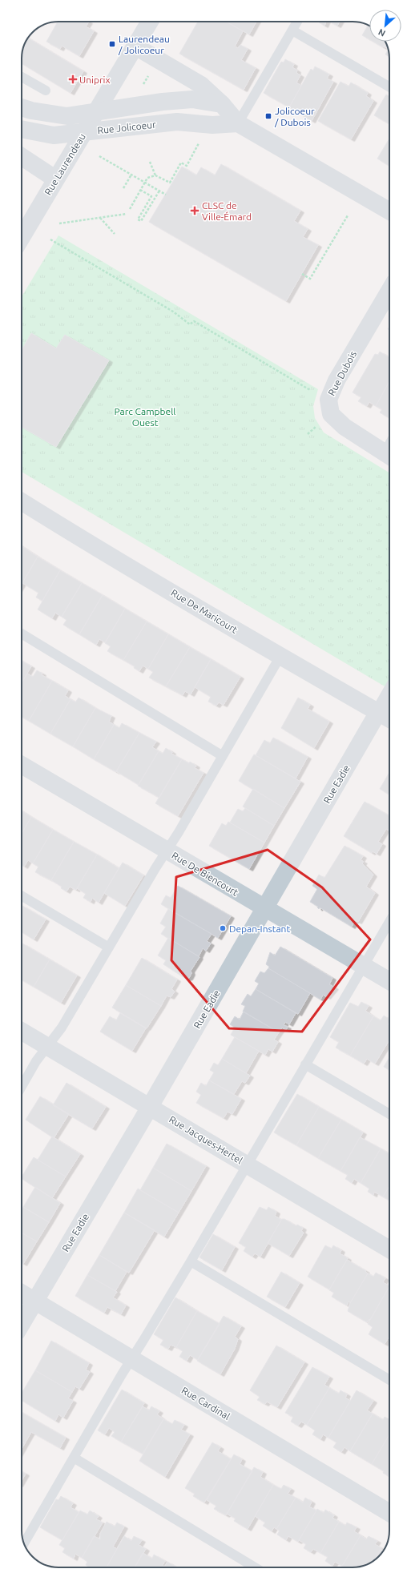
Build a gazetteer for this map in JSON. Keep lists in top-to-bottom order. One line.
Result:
{"streets":{"street":["Rue Jolicoeur","Rue Laurendeau","Rue Dubois","Rue De Maricourt","Rue Eadie","Rue De Biencourt","Rue Jacques-Hertel","Rue Cardinal"]},"crossings":[["Rue Jolicoeur","Rue Laurendeau"],["Rue De Maricourt","Rue Eadie"],["Rue Eadie","Rue De Biencourt"],["Rue Eadie","Rue Jacques-Hertel"],["Rue Eadie","Rue Cardinal"]],"parks":["Parc Campbell Ouest"],"places":{"transit":["Laurendeau / Jolicoeur","Jolicoeur / Dubois"],"health":["Uniprix","CLSC de Ville-Émard"],"other":["Depan-Instant"]},"north":"bottom left"}
